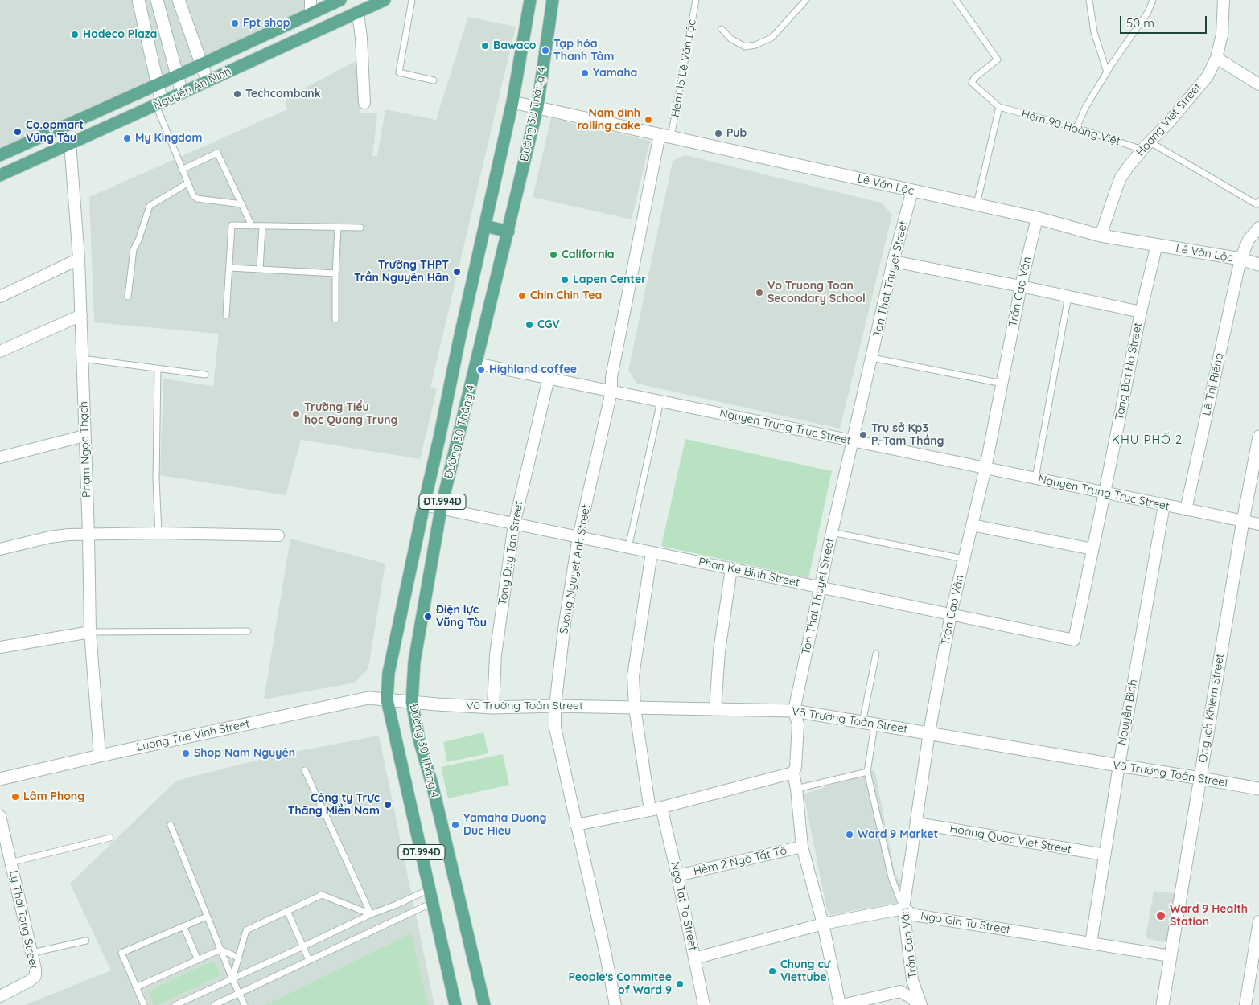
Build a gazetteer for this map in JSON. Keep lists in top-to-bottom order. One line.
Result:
{"streets":{"main road":["Nguyễn An Ninh","Đường 30 Tháng 4","ĐT.994D"],"street":["Hoang Viet Street","Lê Văn Lộc","Ton That Thuyet Street","Trần Cao Vân","Tang Bat Ho Street","Lê Thị Riêng","Nguyen Trung Truc Street","Phạm Ngọc Thạch","Tong Duy Tan Street","Suong Nguyet Anh Street","Phan Ke Binh Street","Võ Trường Toản Street","Ong Ich Khiem Street","Nguyễn Bình","Luong The Vinh Street","Hoang Quoc Viet Street","Hẻm 2 Ngô Tất Tố","Ngo Tat To Street","Ly Thai Tong Street","Ngo Gia Tu Street"],"lane":["Hẻm 15 Lê Văn Lộc","Hẻm 90 Hoàng Việt"]},"crossings":[["Hẻm 15 Lê Văn Lộc","Lê Văn Lộc"],["Hẻm 15 Lê Văn Lộc","Suong Nguyet Anh Street"],["Nguyễn An Ninh","Phạm Ngọc Thạch"],["Đường 30 Tháng 4","Lê Văn Lộc"],["Đường 30 Tháng 4","Nguyen Trung Truc Street"],["Đường 30 Tháng 4","Phan Ke Binh Street"],["Đường 30 Tháng 4","Võ Trường Toản Street"],["Đường 30 Tháng 4","Luong The Vinh Street"],["Hoang Viet Street","Hẻm 90 Hoàng Việt"],["Hoang Viet Street","Lê Văn Lộc"],["Lê Văn Lộc","Ton That Thuyet Street"],["Lê Văn Lộc","Trần Cao Vân"],["Lê Văn Lộc","Tang Bat Ho Street"],["Lê Văn Lộc","Lê Thị Riêng"],["Lê Văn Lộc","Suong Nguyet Anh Street"],["Ton That Thuyet Street","Nguyen Trung Truc Street"],["Ton That Thuyet Street","Phan Ke Binh Street"],["Ton That Thuyet Street","Võ Trường Toản Street"],["Ton That Thuyet Street","Hẻm 2 Ngô Tất Tố"],["Trần Cao Vân","Nguyen Trung Truc Street"],["Trần Cao Vân","Phan Ke Binh Street"],["Trần Cao Vân","Võ Trường Toản Street"],["Trần Cao Vân","Hoang Quoc Viet Street"],["Trần Cao Vân","Ngo Gia Tu Street"],["Tang Bat Ho Street","Nguyen Trung Truc Street"],["Tang Bat Ho Street","Phan Ke Binh Street"],["Lê Thị Riêng","Nguyen Trung Truc Street"],["Nguyen Trung Truc Street","Tong Duy Tan Street"],["Nguyen Trung Truc Street","Suong Nguyet Anh Street"],["Nguyen Trung Truc Street","Ong Ich Khiem Street"],["Nguyen Trung Truc Street","Nguyễn Bình"],["Phạm Ngọc Thạch","Luong The Vinh Street"],["Tong Duy Tan Street","Phan Ke Binh Street"],["Tong Duy Tan Street","Võ Trường Toản Street"],["Suong Nguyet Anh Street","Phan Ke Binh Street"],["Suong Nguyet Anh Street","Võ Trường Toản Street"],["Phan Ke Binh Street","Ngo Tat To Street"],["Võ Trường Toản Street","Ong Ich Khiem Street"],["Võ Trường Toản Street","Nguyễn Bình"],["Võ Trường Toản Street","Luong The Vinh Street"],["Võ Trường Toản Street","Ngo Tat To Street"],["Ong Ich Khiem Street","Ngo Gia Tu Street"],["Nguyễn Bình","Hoang Quoc Viet Street"],["Nguyễn Bình","Ngo Gia Tu Street"],["Hẻm 2 Ngô Tất Tố","Ngo Tat To Street"]],"districts":["KHU PHỐ 2"],"places":["Fpt shop","Hodeco Plaza","Bawaco","Tạp hóa Thanh Tâm","Yamaha","Techcombank","Nam dinh rolling cake","Co.opmart Vũng Tàu","Pub","My Kingdom","California","Trường THPT Trần Nguyên Hãn","Lapen Center","Vo Truong Toan Secondary School","Chin Chin Tea","CGV","Highland coffee","Trường Tiểu học Quang Trung","Trụ sở Kp3 P. Tam Thắng","Điện lực Vũng Tàu","Shop Nam Nguyên","Lâm Phong","Công ty Trực Thăng Miền Nam","Yamaha Duong Duc Hieu","Ward 9 Market","Ward 9 Health Station","Chung cư Viettube","People's Commitee of Ward 9"],"scale_bar":"50 m"}
